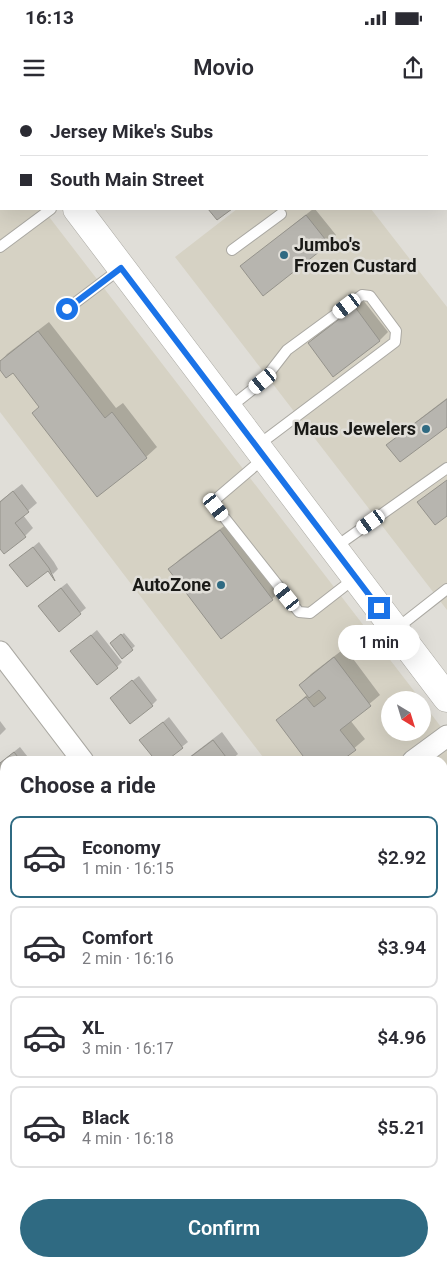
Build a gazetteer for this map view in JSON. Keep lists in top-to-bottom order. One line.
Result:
{"places":["Jumbo's Frozen Custard","Maus Jewelers","AutoZone"],"north":"bottom right","page":{"status":"16:13","header":"Movio","banner":["Jersey Mike's Subs","South Main Street"],"bubble":"1 min","heading":"Choose a ride","list":[{"name":"Economy","note":"1 min · 16:15","value":"$2.92"},{"name":"Comfort","note":"2 min · 16:16","value":"$3.94"},{"name":"XL","note":"3 min · 16:17","value":"$4.96"},{"name":"Black","note":"4 min · 16:18","value":"$5.21"}],"buttons":"Confirm"}}
